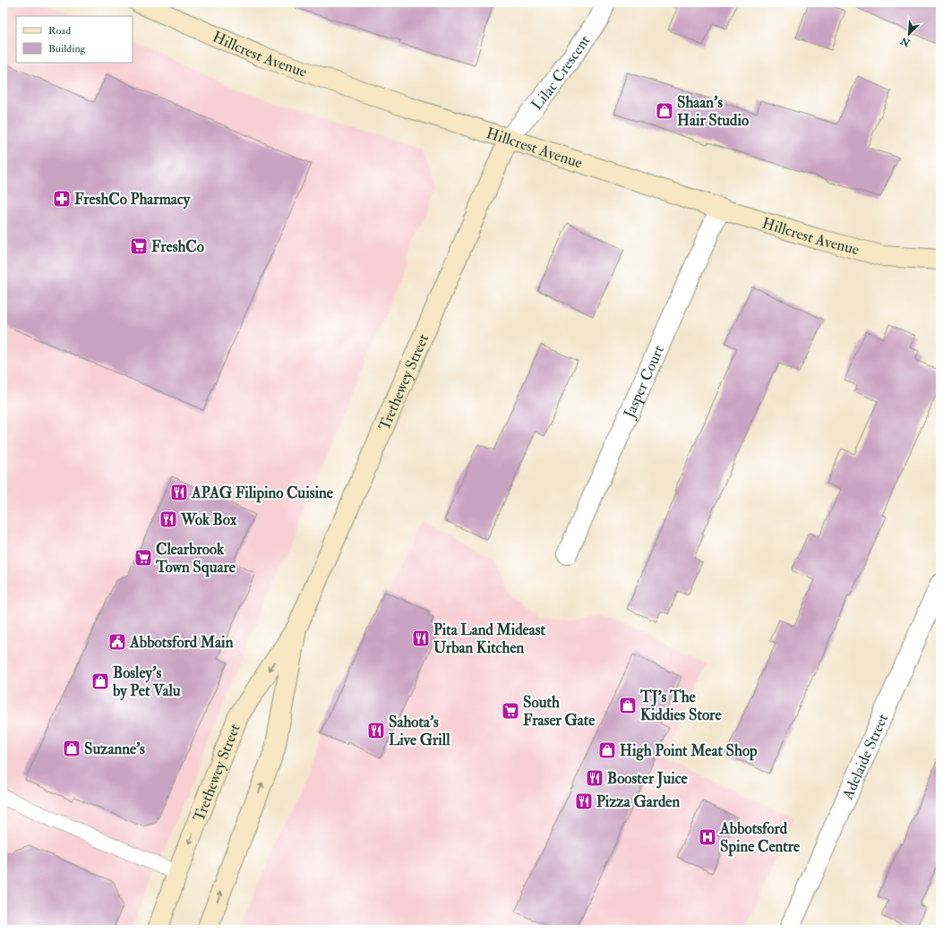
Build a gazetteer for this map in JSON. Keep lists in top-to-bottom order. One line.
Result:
{"streets":{"street":["Hillcrest Avenue","Lilac Crescent","Jasper Court","Trethewey Street","Adelaide Street"]},"crossings":[["Hillcrest Avenue","Lilac Crescent"],["Hillcrest Avenue","Jasper Court"],["Hillcrest Avenue","Trethewey Street"],["Lilac Crescent","Trethewey Street"]],"places":{"shop":["Shaan's Hair Studio","Bosley's by Pet Valu","TJ's The Kiddies Store","Suzanne's","High Point Meat Shop"],"pharmacy":["FreshCo Pharmacy"],"supermarket":["FreshCo","Clearbrook Town Square","South Fraser Gate"],"restaurant":["APAG Filipino Cuisine","Wok Box","Pita Land Mideast Urban Kitchen","Sahota's Live Grill","Booster Juice","Pizza Garden"],"public building":["Abbotsford Main"],"hospital":["Abbotsford Spine Centre"]},"legend":["Road","Building"],"north":"bottom left"}
